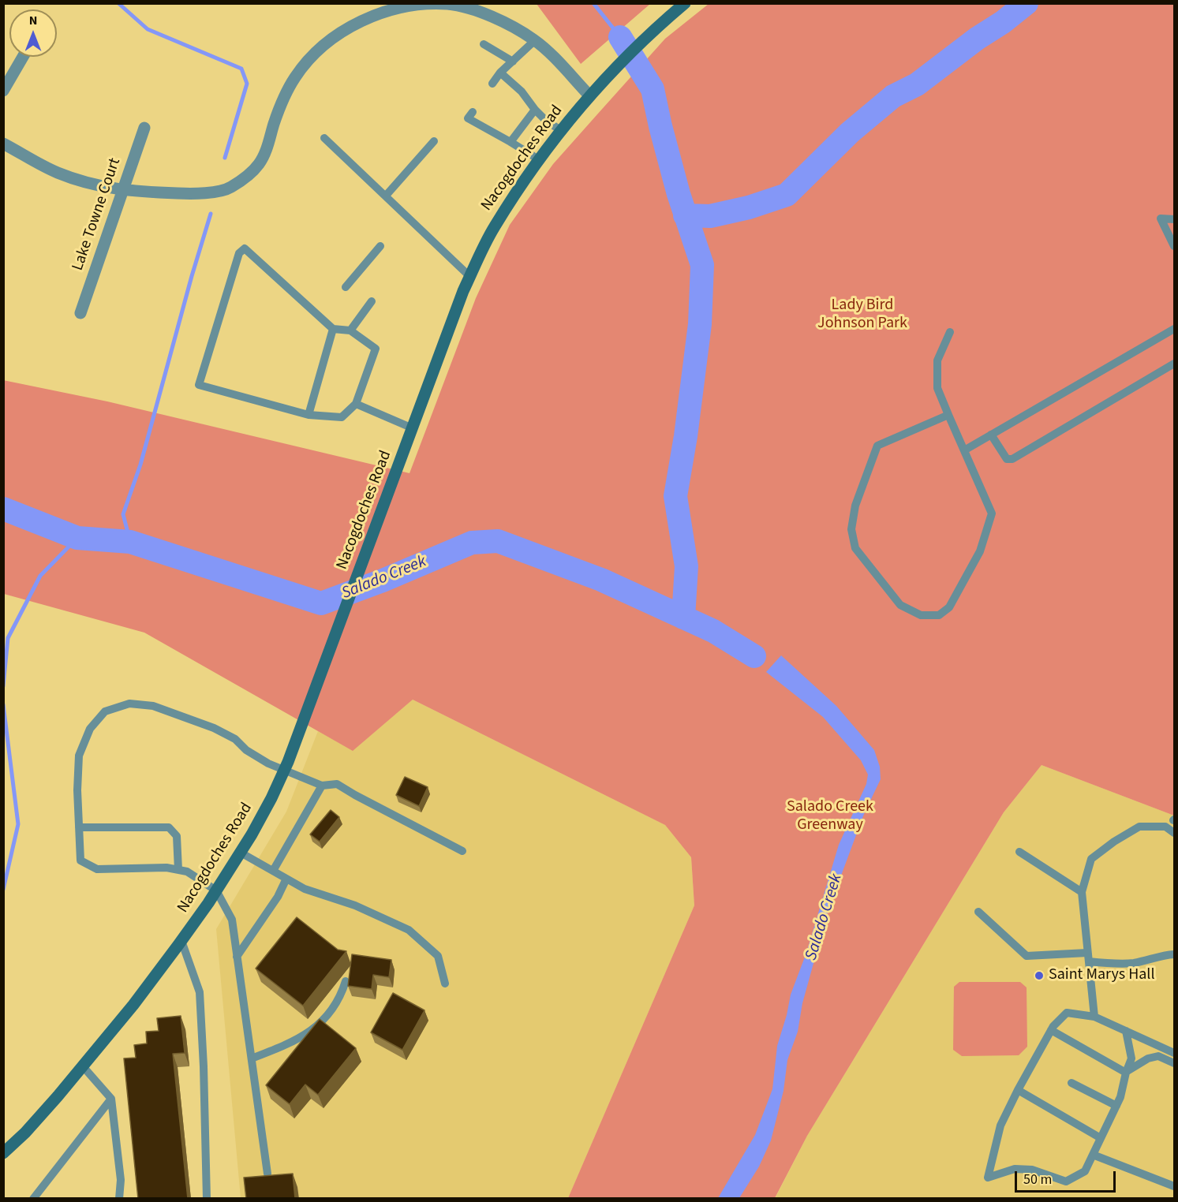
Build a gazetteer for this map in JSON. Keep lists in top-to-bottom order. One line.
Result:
{"streets":{"main road":["Nacogdoches Road"],"street":["Lake Towne Court"]},"water":["Salado Creek"],"parks":["Lady Bird Johnson Park","Salado Creek Greenway"],"places":["Saint Marys Hall"],"scale_bar":"50 m","north":"top"}
